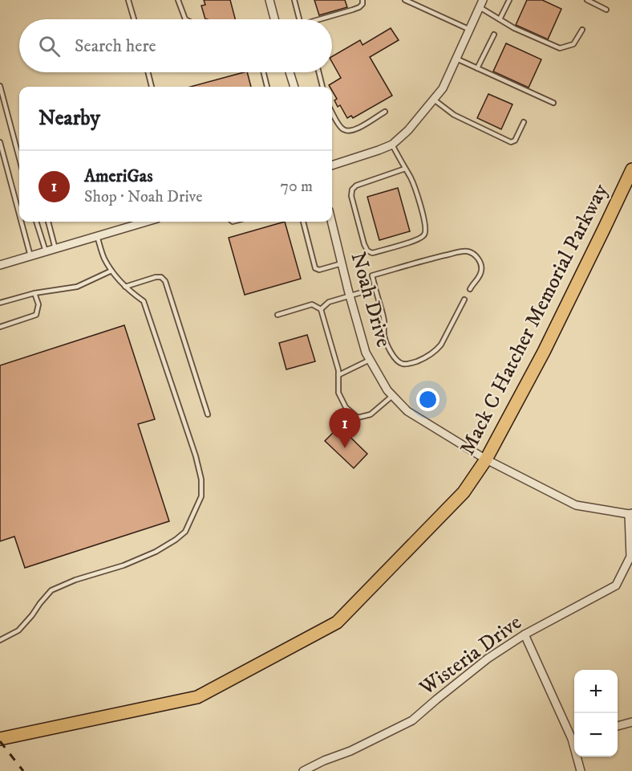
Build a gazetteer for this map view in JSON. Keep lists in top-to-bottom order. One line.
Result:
{"streets":{"main road":["Mack C Hatcher Memorial Parkway"],"street":["Noah Drive","Wisteria Drive"]},"crossings":[["Noah Drive","Mack C Hatcher Memorial Parkway"],["Noah Drive","Wisteria Drive"]],"page":{"search":"Search here","heading":"Nearby","list":[{"mark":"1","name":"AmeriGas","note":"Shop · Noah Drive","value":"70 m"}],"pins":"1","map_buttons":["+","−"]}}
